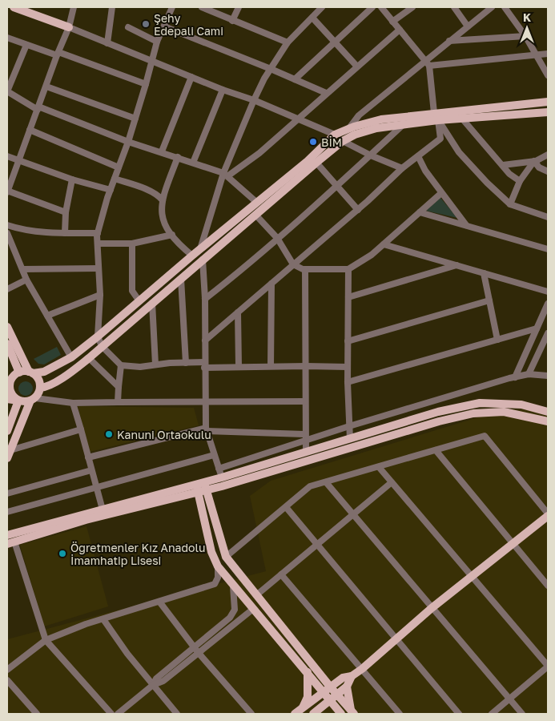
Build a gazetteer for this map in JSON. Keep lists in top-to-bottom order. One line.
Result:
{"places":["Şehy Edepali Cami","BİM","Kanuni Ortaokulu","Öğretmenler Kız Anadolu İmamhatip Lisesi"],"north":"top"}
